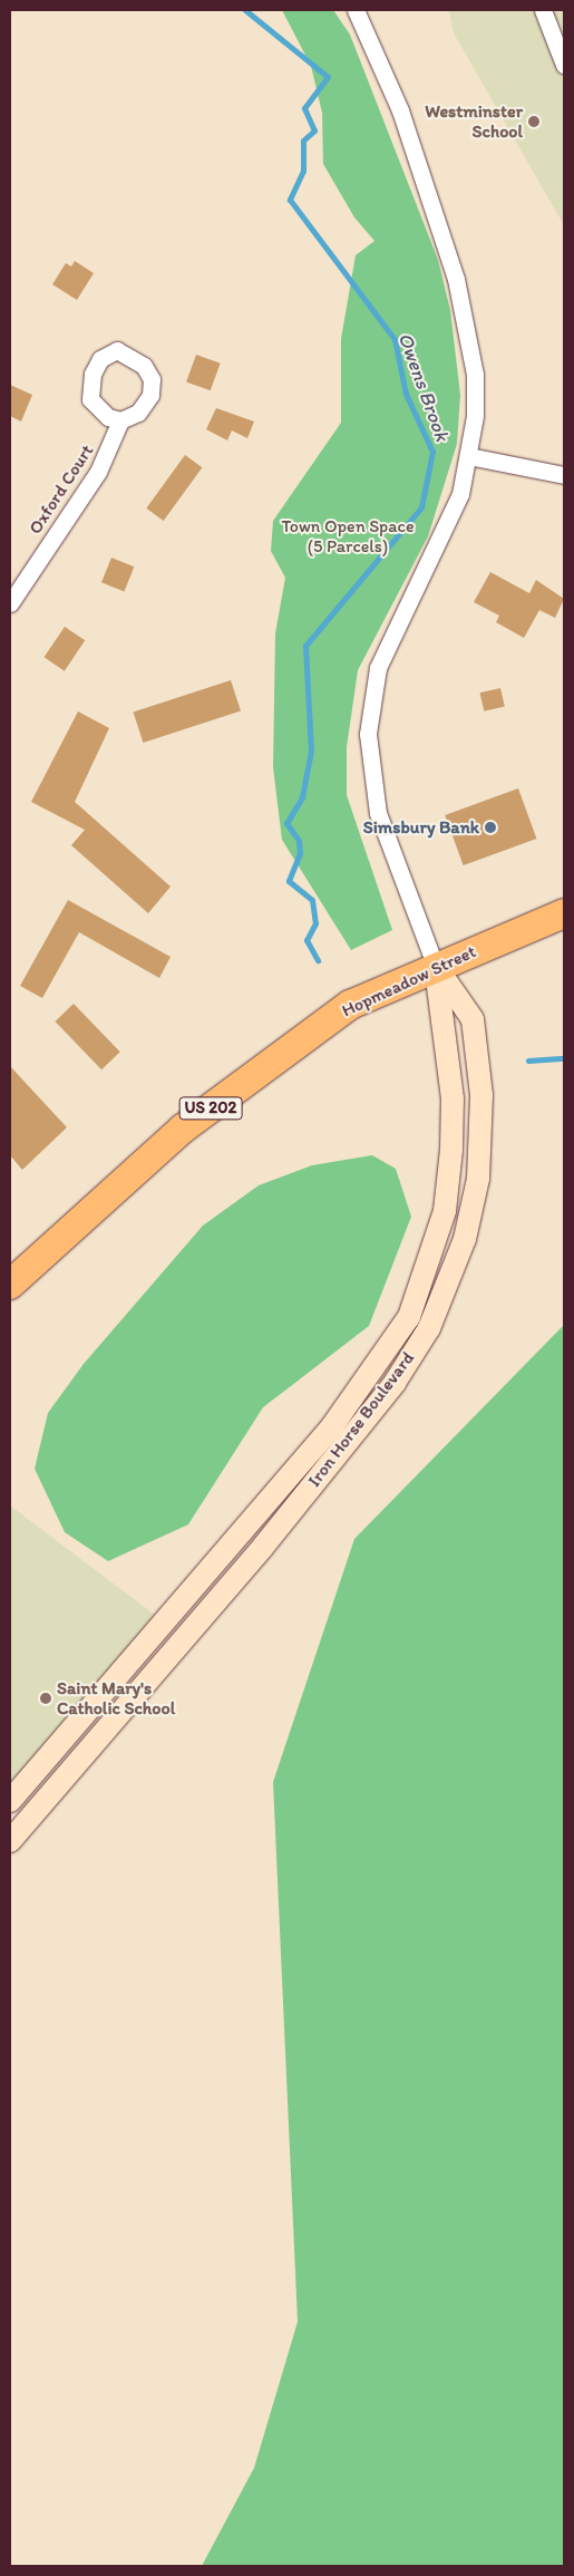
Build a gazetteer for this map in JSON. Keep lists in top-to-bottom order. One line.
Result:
{"streets":{"highway":["Hopmeadow Street","US 202"],"street":["Oxford Court","Iron Horse Boulevard"]},"crossings":[["Hopmeadow Street","Iron Horse Boulevard"]],"water":["Owens Brook"],"parks":["Town Open Space (5 Parcels)"],"places":["Westminster School","Simsbury Bank","Saint Mary's Catholic School"]}
